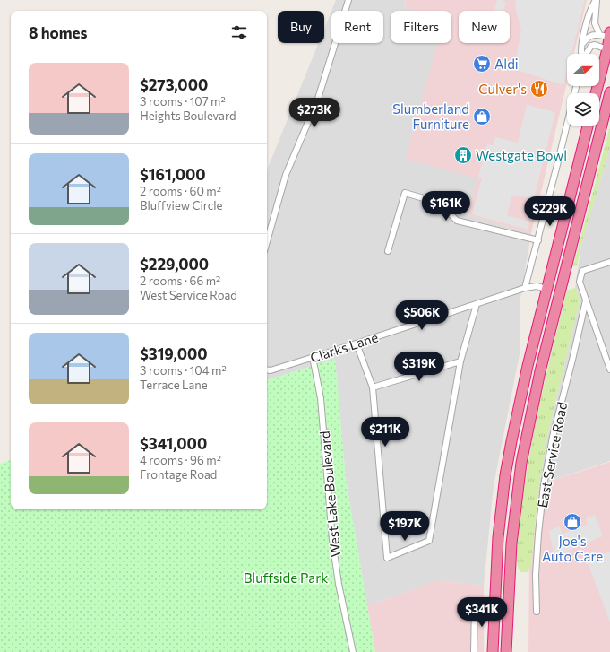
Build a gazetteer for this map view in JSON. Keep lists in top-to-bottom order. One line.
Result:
{"streets":{"street":["Clarks Lane","East Service Road","West Lake Boulevard"]},"crossings":[["Clarks Lane","West Lake Boulevard"]],"parks":["Bluffside Park"],"places":{"supermarket":["Aldi"],"restaurant":["Culver's"],"shop":["Slumberland Furniture","Joe's Auto Care"],"building":["Westgate Bowl"]},"north":"right","page":{"chip":["Buy","Rent","Filters","New"],"heading":"8 homes","list":[{"name":"$273,000","note":"3 rooms · 107 m² · Heights Boulevard"},{"name":"$161,000","note":"2 rooms · 60 m² · Bluffview Circle"},{"name":"$229,000","note":"2 rooms · 66 m² · West Service Road"},{"name":"$319,000","note":"3 rooms · 104 m² · Terrace Lane"},{"name":"$341,000","note":"4 rooms · 96 m² · Frontage Road"}],"price":["$273K","$161K","$229K","$506K","$319K","$211K","$197K","$341K"]}}
